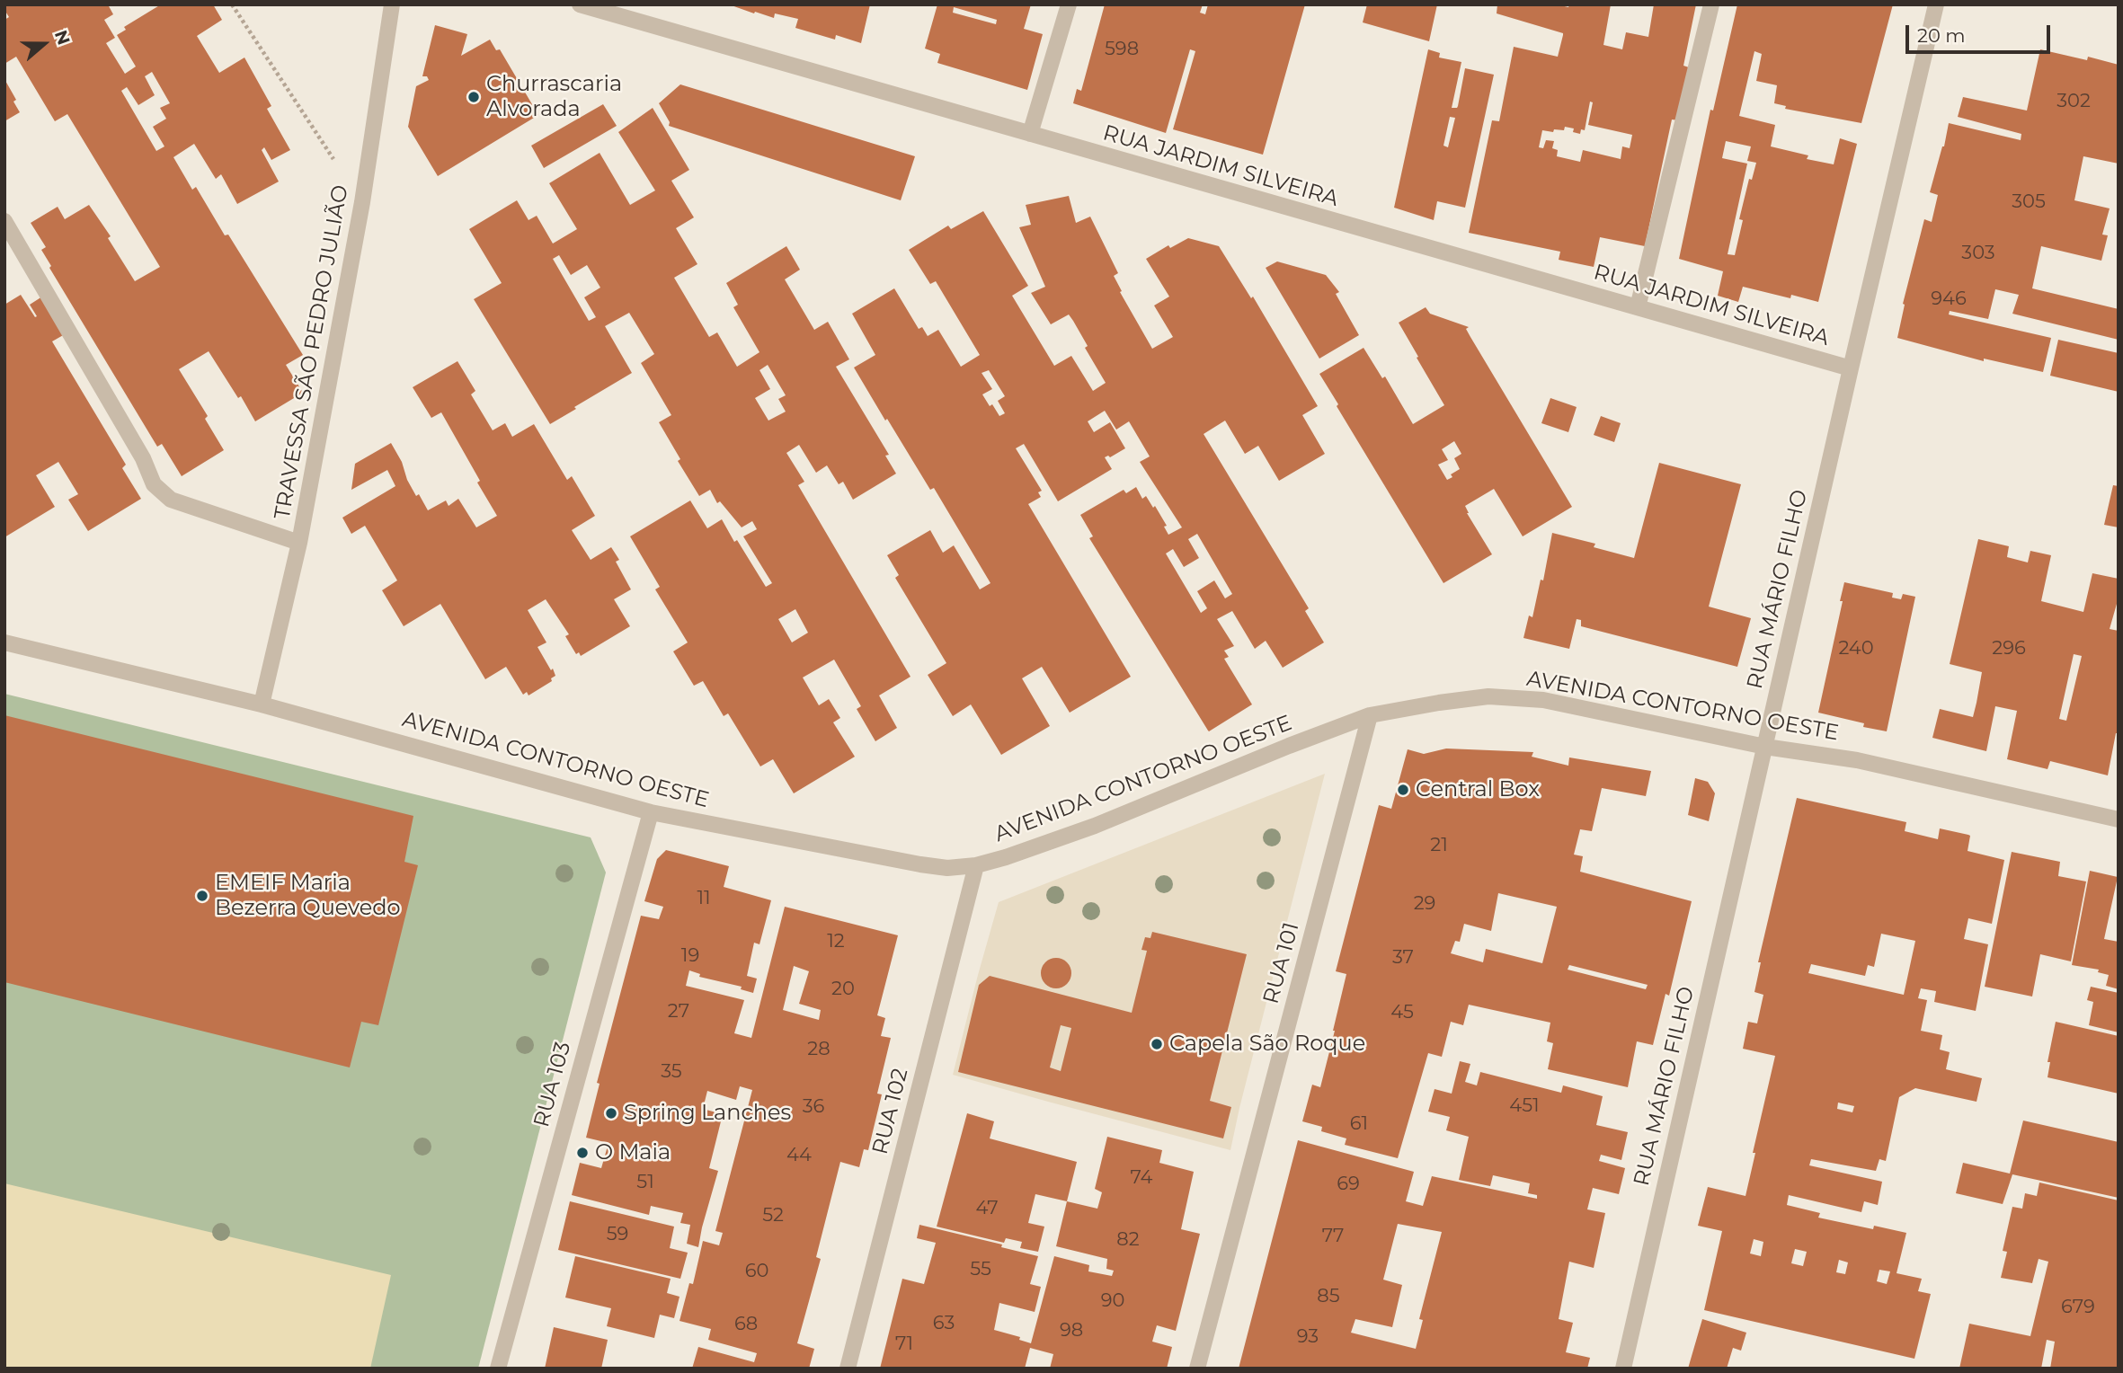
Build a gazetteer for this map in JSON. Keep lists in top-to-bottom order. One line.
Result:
{"streets":{"street":["RUA JARDIM SILVEIRA","TRAVESSA SÃO PEDRO JULIÃO","RUA MÁRIO FILHO","AVENIDA CONTORNO OESTE","RUA 101","RUA 103","RUA 102"]},"crossings":[["RUA JARDIM SILVEIRA","RUA MÁRIO FILHO"],["TRAVESSA SÃO PEDRO JULIÃO","AVENIDA CONTORNO OESTE"],["RUA MÁRIO FILHO","AVENIDA CONTORNO OESTE"],["AVENIDA CONTORNO OESTE","RUA 101"],["AVENIDA CONTORNO OESTE","RUA 103"],["AVENIDA CONTORNO OESTE","RUA 102"]],"places":["Churrascaria Alvorada","Central Box","EMEIF Maria Bezerra Quevedo","Capela São Roque","Spring Lanches","O Maia"],"house_numbers":["598","302","305","303","946","240","296","21","11","29","12","19","37","20","27","45","28","35","451","36","61","44","74","51","69","47","52","59","77","82","55","60","85","90","679","63","68","98","93","71"],"scale_bar":"20 m","north":"right"}
